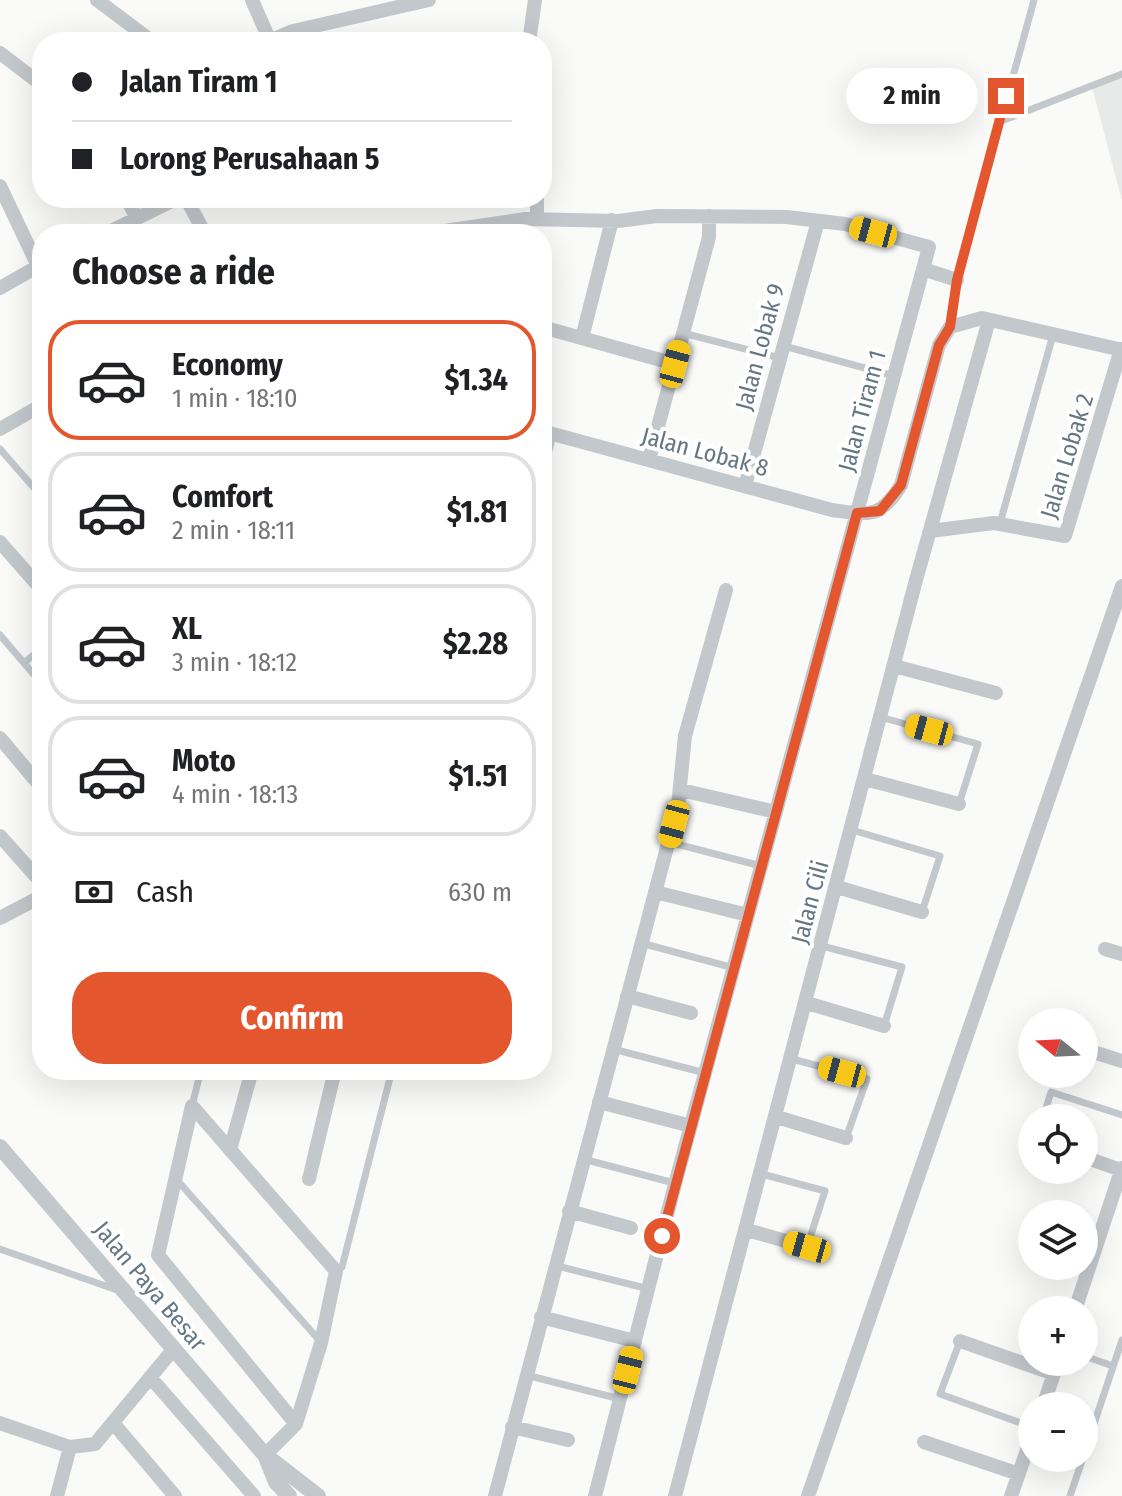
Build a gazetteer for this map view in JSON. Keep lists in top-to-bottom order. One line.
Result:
{"streets":{"street":["Jalan Lobak 9","Jalan Tiram 1","Jalan Lobak 8","Jalan Lobak 2","Jalan Cili","Jalan Paya Besar"]},"crossings":[["Jalan Lobak 9","Jalan Lobak 8"],["Jalan Tiram 1","Jalan Lobak 8"],["Jalan Lobak 2","Jalan Cili"]],"north":"left","page":{"banner":["Jalan Tiram 1","Lorong Perusahaan 5"],"bubble":"2 min","heading":"Choose a ride","list":[{"name":"Economy","note":"1 min · 18:10","value":"$1.34"},{"name":"Comfort","note":"2 min · 18:11","value":"$1.81"},{"name":"XL","note":"3 min · 18:12","value":"$2.28"},{"name":"Moto","note":"4 min · 18:13","value":"$1.51"}],"pay":["Cash","630 m"],"buttons":"Confirm","map_buttons":["+","−"]}}
